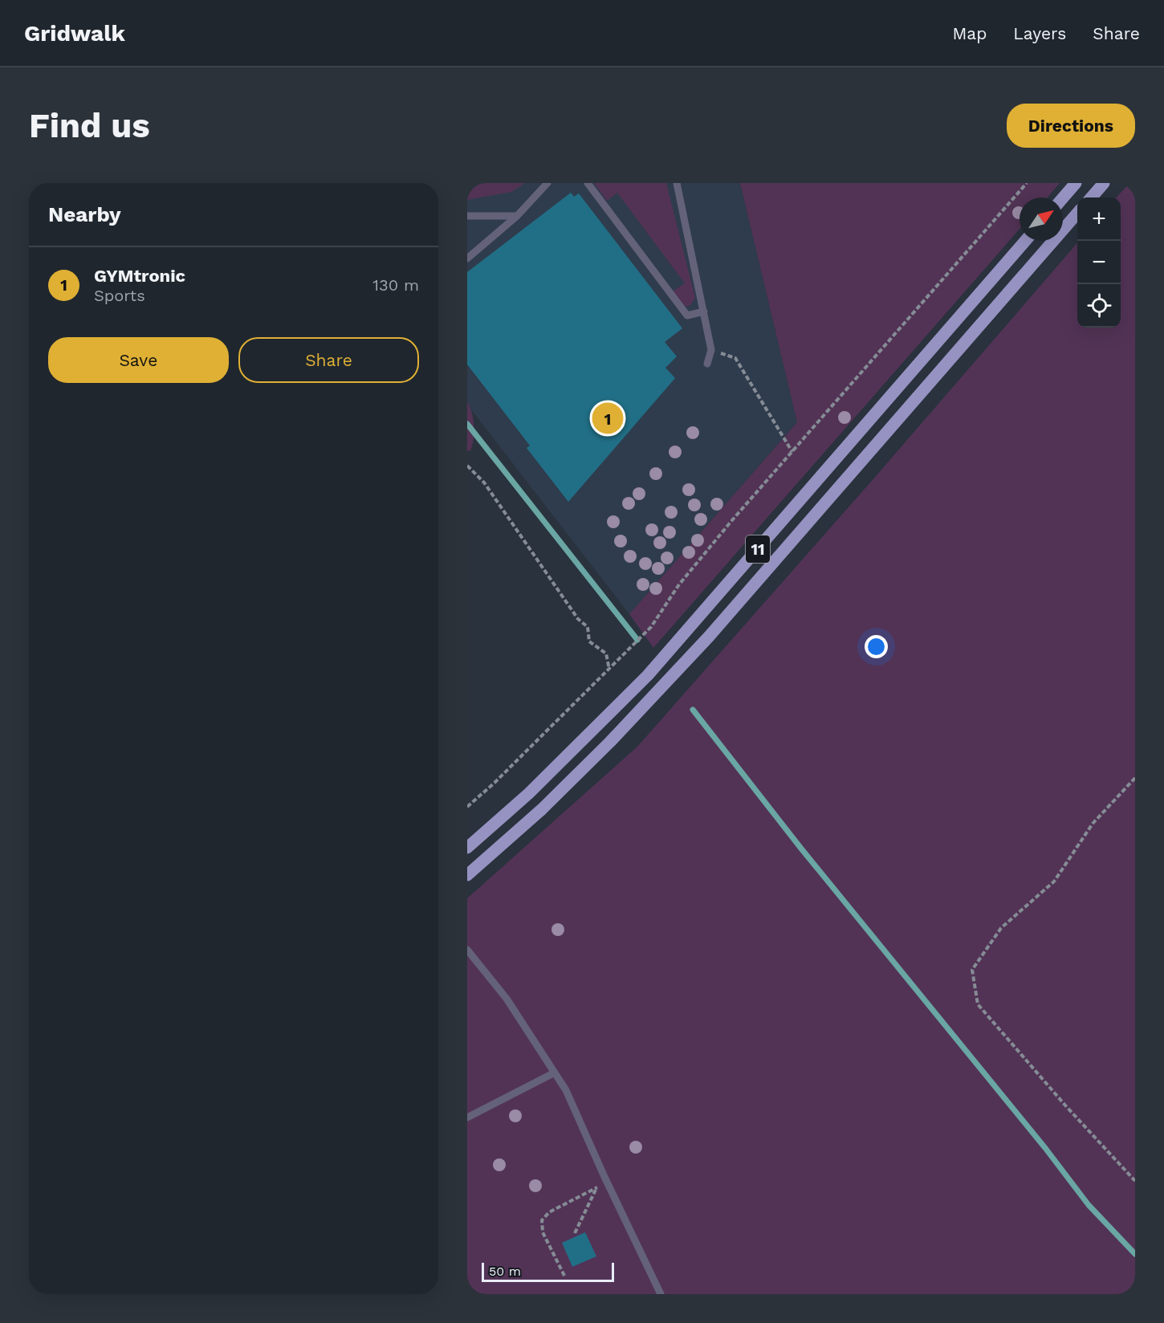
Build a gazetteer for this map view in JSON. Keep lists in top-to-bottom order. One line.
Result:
{"streets":{"main road":["11"]},"scale_bar":"50 m","north":"top right","page":{"header":"Gridwalk","nav":["Map","Layers","Share"],"buttons":["Directions",["Save","Share"]],"title":"Find us","heading":"Nearby","map_buttons":["+","−"],"list":[{"mark":"1","name":"GYMtronic","note":"Sports","value":"130 m"}],"pins":"1","scale":"50 m"}}
